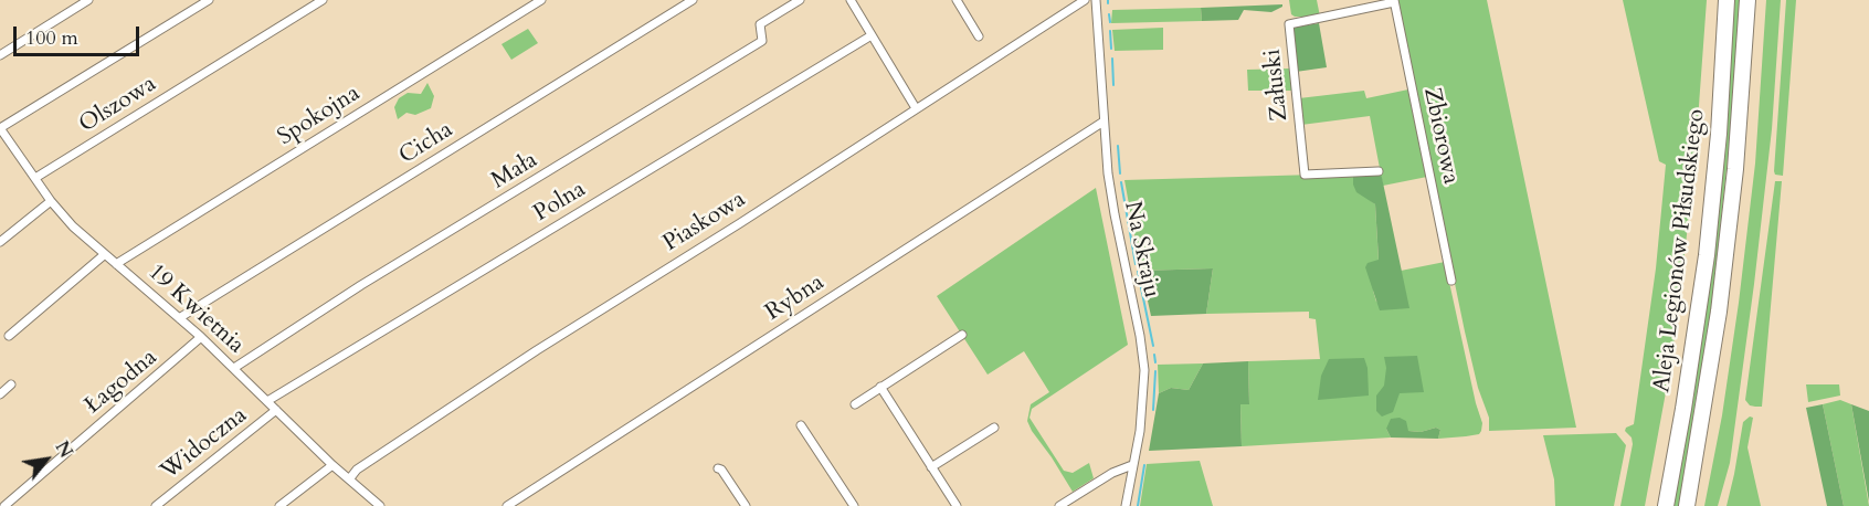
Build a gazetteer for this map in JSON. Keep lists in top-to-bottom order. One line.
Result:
{"streets":{"highway":["Aleja Legionów Piłsudskiego"],"street":["Załuski","Olszowa","Spokojna","Zbiorowa","Cicha","Mała","Polna","Piaskowa","Na Skraju","Rybna","19 Kwietnia","Łagodna","Widoczna"]},"crossings":[["Załuski","Zbiorowa"],["Olszowa","19 Kwietnia"],["Spokojna","19 Kwietnia"],["Cicha","19 Kwietnia"],["Mała","19 Kwietnia"],["Polna","19 Kwietnia"],["Piaskowa","19 Kwietnia"],["Na Skraju","Rybna"],["19 Kwietnia","Łagodna"],["19 Kwietnia","Widoczna"]],"scale_bar":"100 m","north":"top right"}
